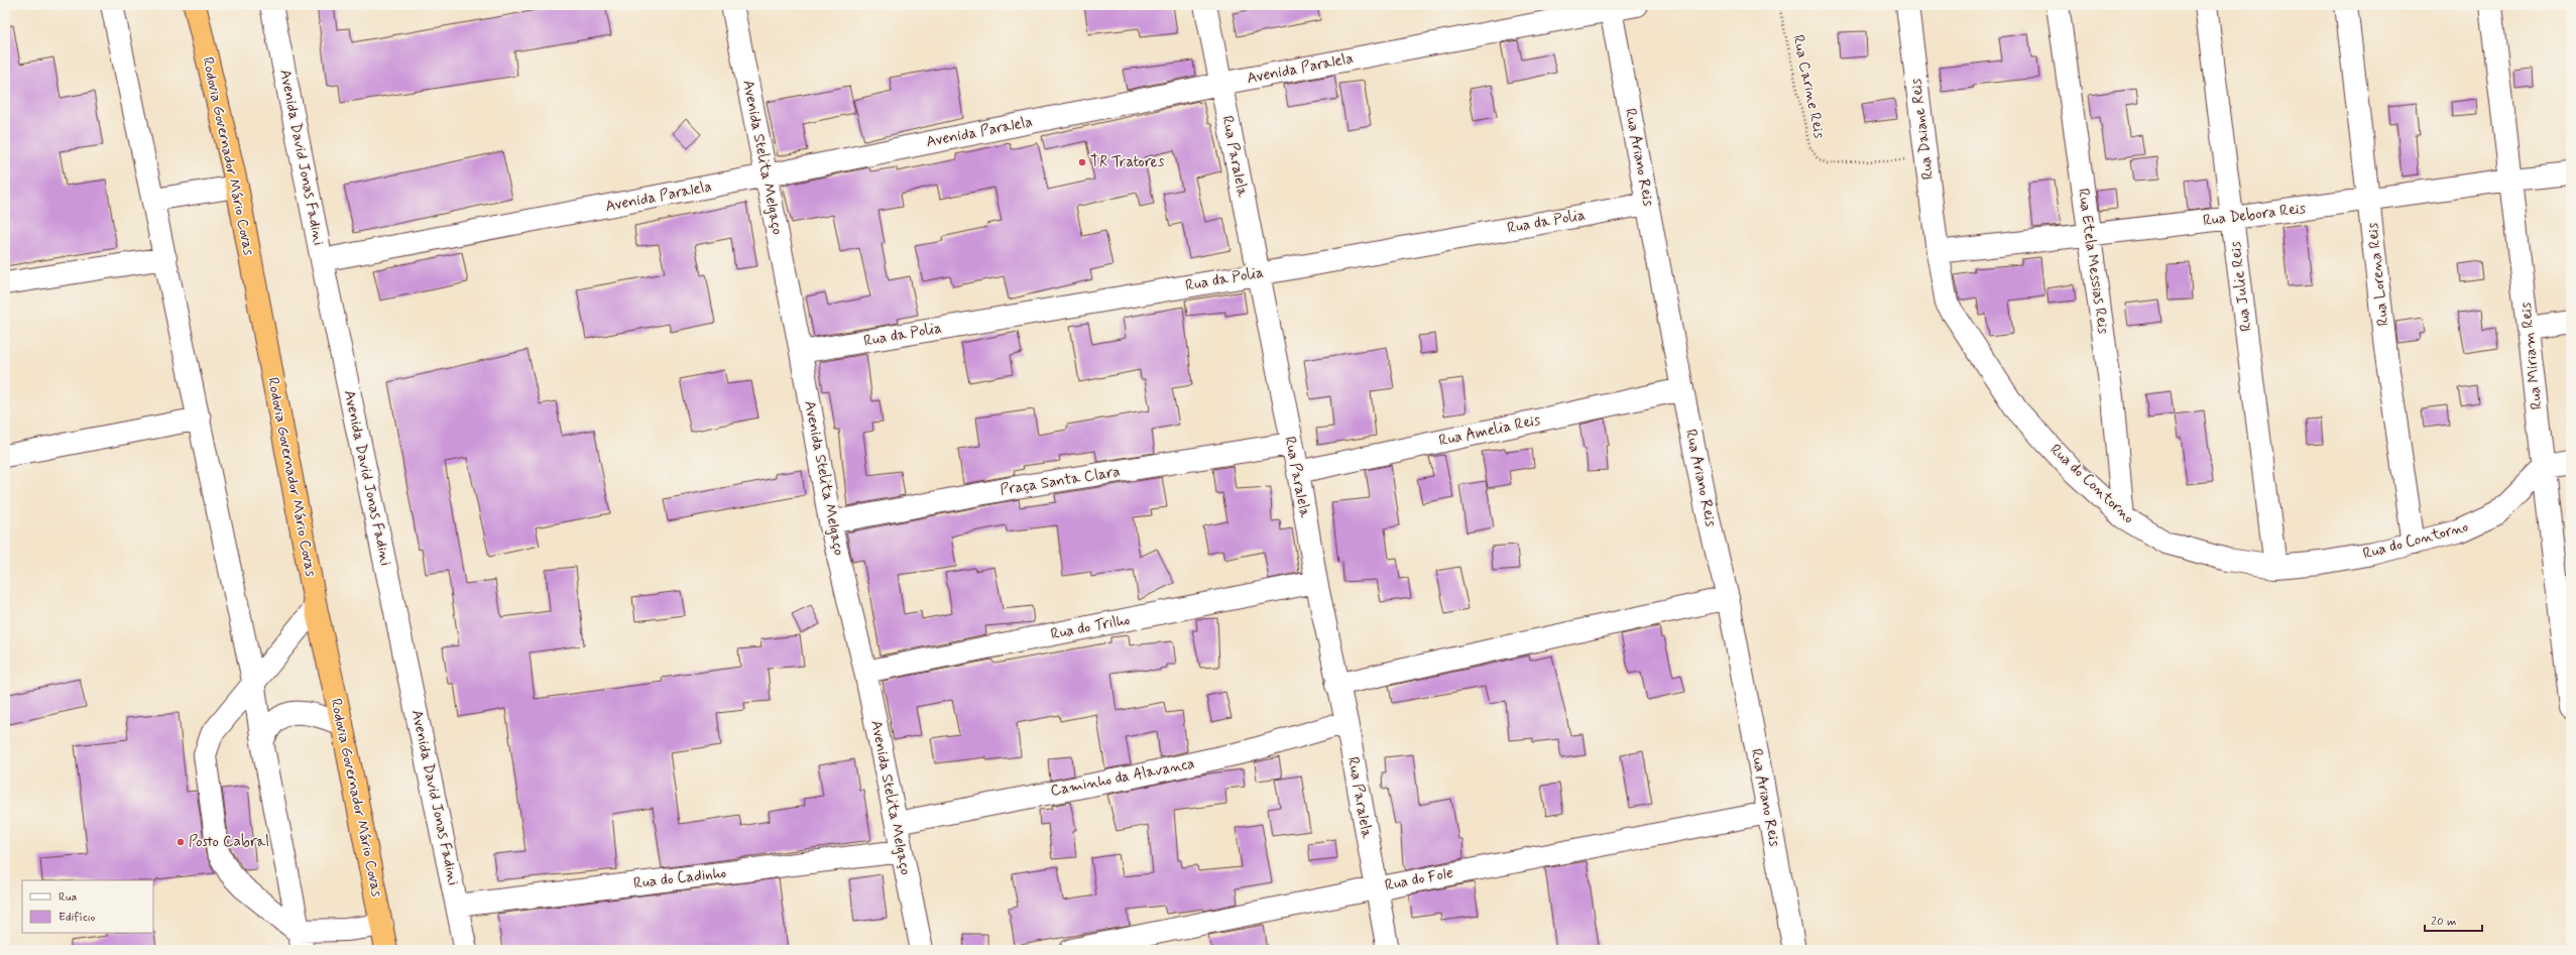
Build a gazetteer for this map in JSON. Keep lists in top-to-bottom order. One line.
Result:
{"streets":{"highway":["Rodovia Governador Mário Covas"],"street":["Avenida Paralela","Rua Daiane Reis","Rua Paralela","Avenida David Jonas Fadini","Avenida Stelita Melgaço","Rua Ariano Reis","Rua Debora Reis","Rua da Polia","Rua Etela Messias Reis","Rua Lorena Reis","Rua Julie Reis","Rua Miriam Reis","Rua Amelia Reis","Praça Santa Clara","Rua do Contorno","Rua do Trilho","Caminho da Alavanca","Rua do Cadinho","Rua do Fole"],"path":["Rua Carine Reis"]},"crossings":[["Avenida Paralela","Rua Paralela"],["Avenida Paralela","Avenida David Jonas Fadini"],["Avenida Paralela","Avenida Stelita Melgaço"],["Avenida Paralela","Rua Ariano Reis"],["Rua Carine Reis","Rua Daiane Reis"],["Rua Daiane Reis","Rua Debora Reis"],["Rua Daiane Reis","Rua do Contorno"],["Rua Paralela","Rua da Polia"],["Rua Paralela","Rua Amelia Reis"],["Rua Paralela","Praça Santa Clara"],["Rua Paralela","Rua do Trilho"],["Rua Paralela","Caminho da Alavanca"],["Rua Paralela","Rua do Fole"],["Avenida David Jonas Fadini","Rua do Cadinho"],["Avenida Stelita Melgaço","Rua da Polia"],["Avenida Stelita Melgaço","Praça Santa Clara"],["Avenida Stelita Melgaço","Rua do Trilho"],["Avenida Stelita Melgaço","Caminho da Alavanca"],["Avenida Stelita Melgaço","Rua do Cadinho"],["Rua Ariano Reis","Rua da Polia"],["Rua Ariano Reis","Rua Amelia Reis"],["Rua Ariano Reis","Rua do Fole"],["Rua Debora Reis","Rua Etela Messias Reis"],["Rua Debora Reis","Rua Lorena Reis"],["Rua Debora Reis","Rua Julie Reis"],["Rua Debora Reis","Rua Miriam Reis"],["Rua Debora Reis","Rua do Contorno"],["Rua Etela Messias Reis","Rua do Contorno"],["Rua Lorena Reis","Rua do Contorno"],["Rua Julie Reis","Rua do Contorno"],["Rua Miriam Reis","Rua do Contorno"]],"places":["TR Tratores","Posto Cabral"],"legend":["Rua","Edifício"],"scale_bar":"20 m"}
